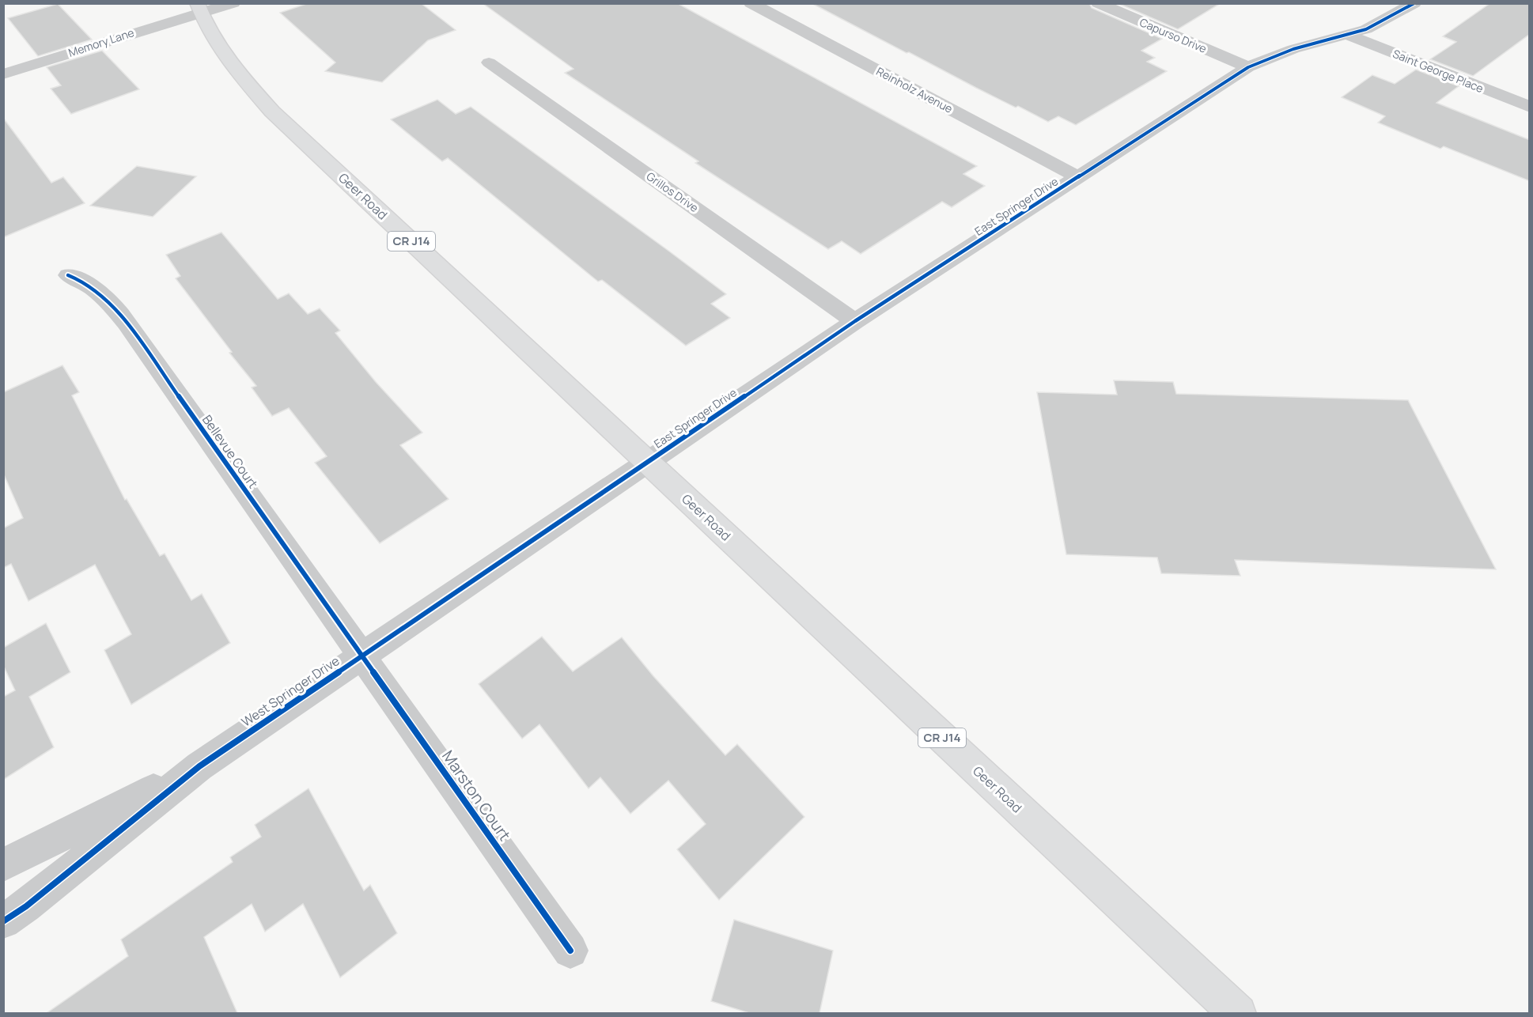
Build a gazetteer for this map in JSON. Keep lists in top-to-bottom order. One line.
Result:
{"streets":{"main road":["Geer Road","CR J14"],"street":["Capurso Drive","Memory Lane","Saint George Place","Reinholz Avenue","Grillos Drive","East Springer Drive","Bellevue Court","West Springer Drive","Marston Court"]},"crossings":[["Capurso Drive","East Springer Drive"],["Memory Lane","Geer Road"],["Saint George Place","East Springer Drive"],["Reinholz Avenue","East Springer Drive"],["Grillos Drive","East Springer Drive"],["Geer Road","East Springer Drive"],["Geer Road","West Springer Drive"],["East Springer Drive","West Springer Drive"],["Bellevue Court","West Springer Drive"],["Bellevue Court","Marston Court"],["West Springer Drive","Marston Court"]]}
